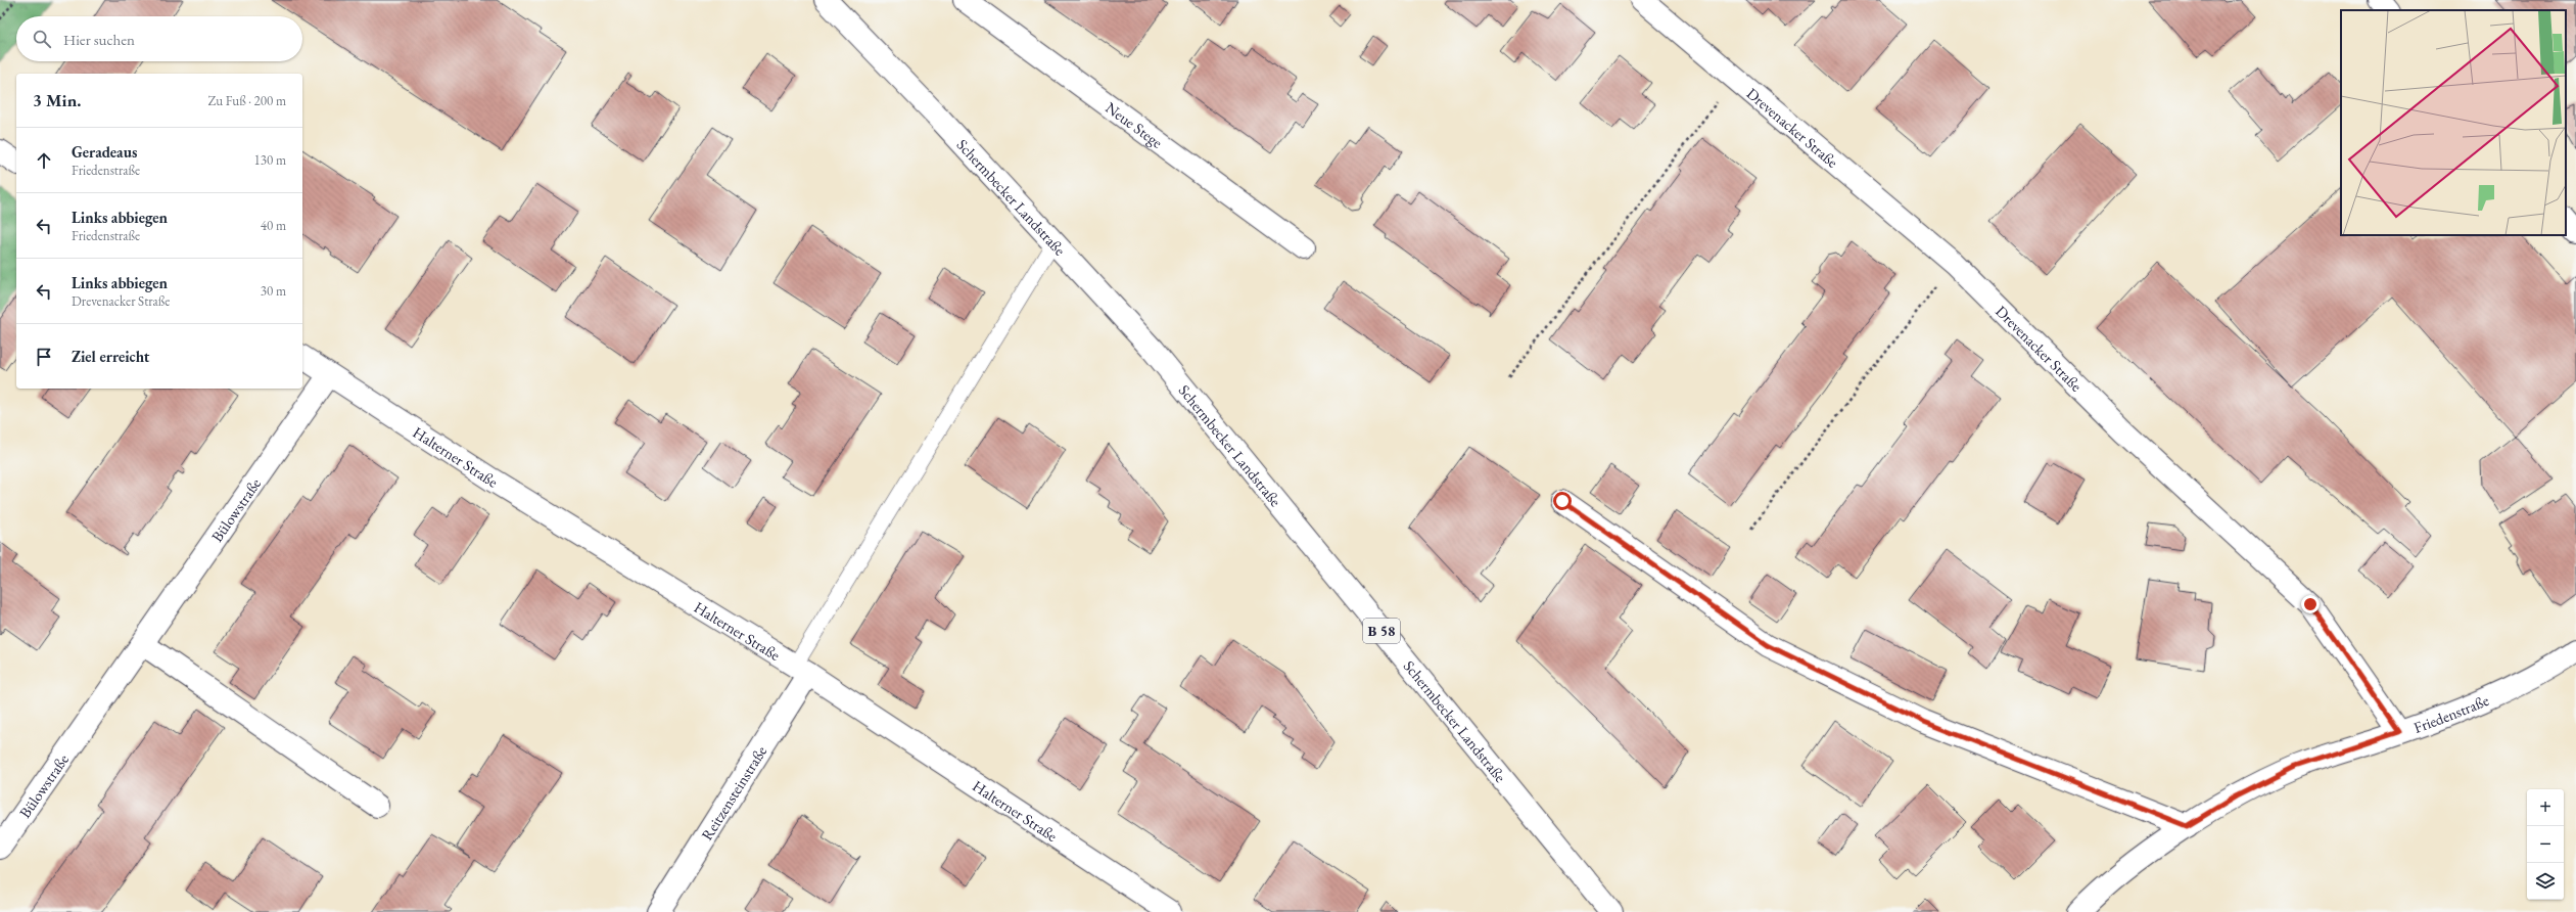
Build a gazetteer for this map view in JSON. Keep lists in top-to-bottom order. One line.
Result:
{"streets":{"street":["Neue Stege","Drevenacker Straße","Schermbecker Landstraße","Halterner Straße","Bülowstraße","B 58","Friedenstraße","Reitzensteinstraße"]},"crossings":[["Drevenacker Straße","Friedenstraße"],["Halterner Straße","Bülowstraße"],["Halterner Straße","Reitzensteinstraße"]],"page":{"search":"Hier suchen","heading":["3 Min.","Zu Fuß · 200 m"],"list":[["Geradeaus","Friedenstraße","130 m"],["Links abbiegen","Friedenstraße","40 m"],["Links abbiegen","Drevenacker Straße","30 m"],"Ziel erreicht"],"map_buttons":["+","−"]}}
